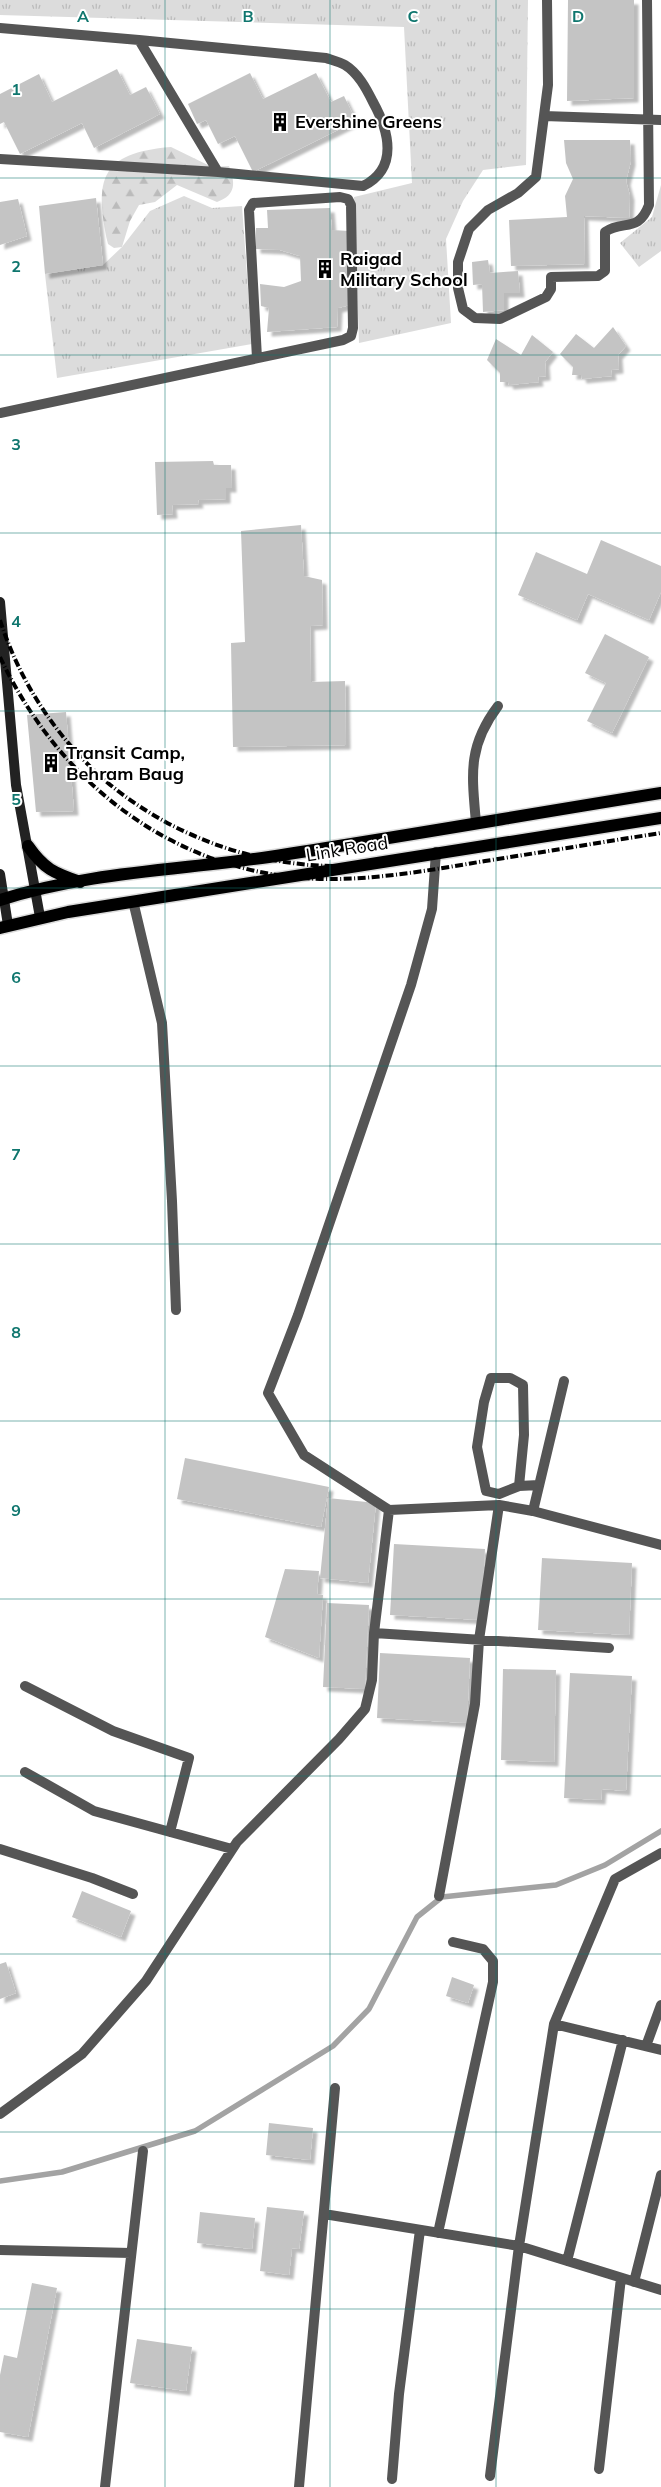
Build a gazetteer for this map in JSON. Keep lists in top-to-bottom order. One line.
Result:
{"streets":{"main road":["Link Road"]},"places":{"building":["Evershine Greens","Raigad Military School","Transit Camp, Behram Baug"]},"grid":{"columns":["A","B","C","D"],"rows":["1","2","3","4","5","6","7","8","9"]}}
